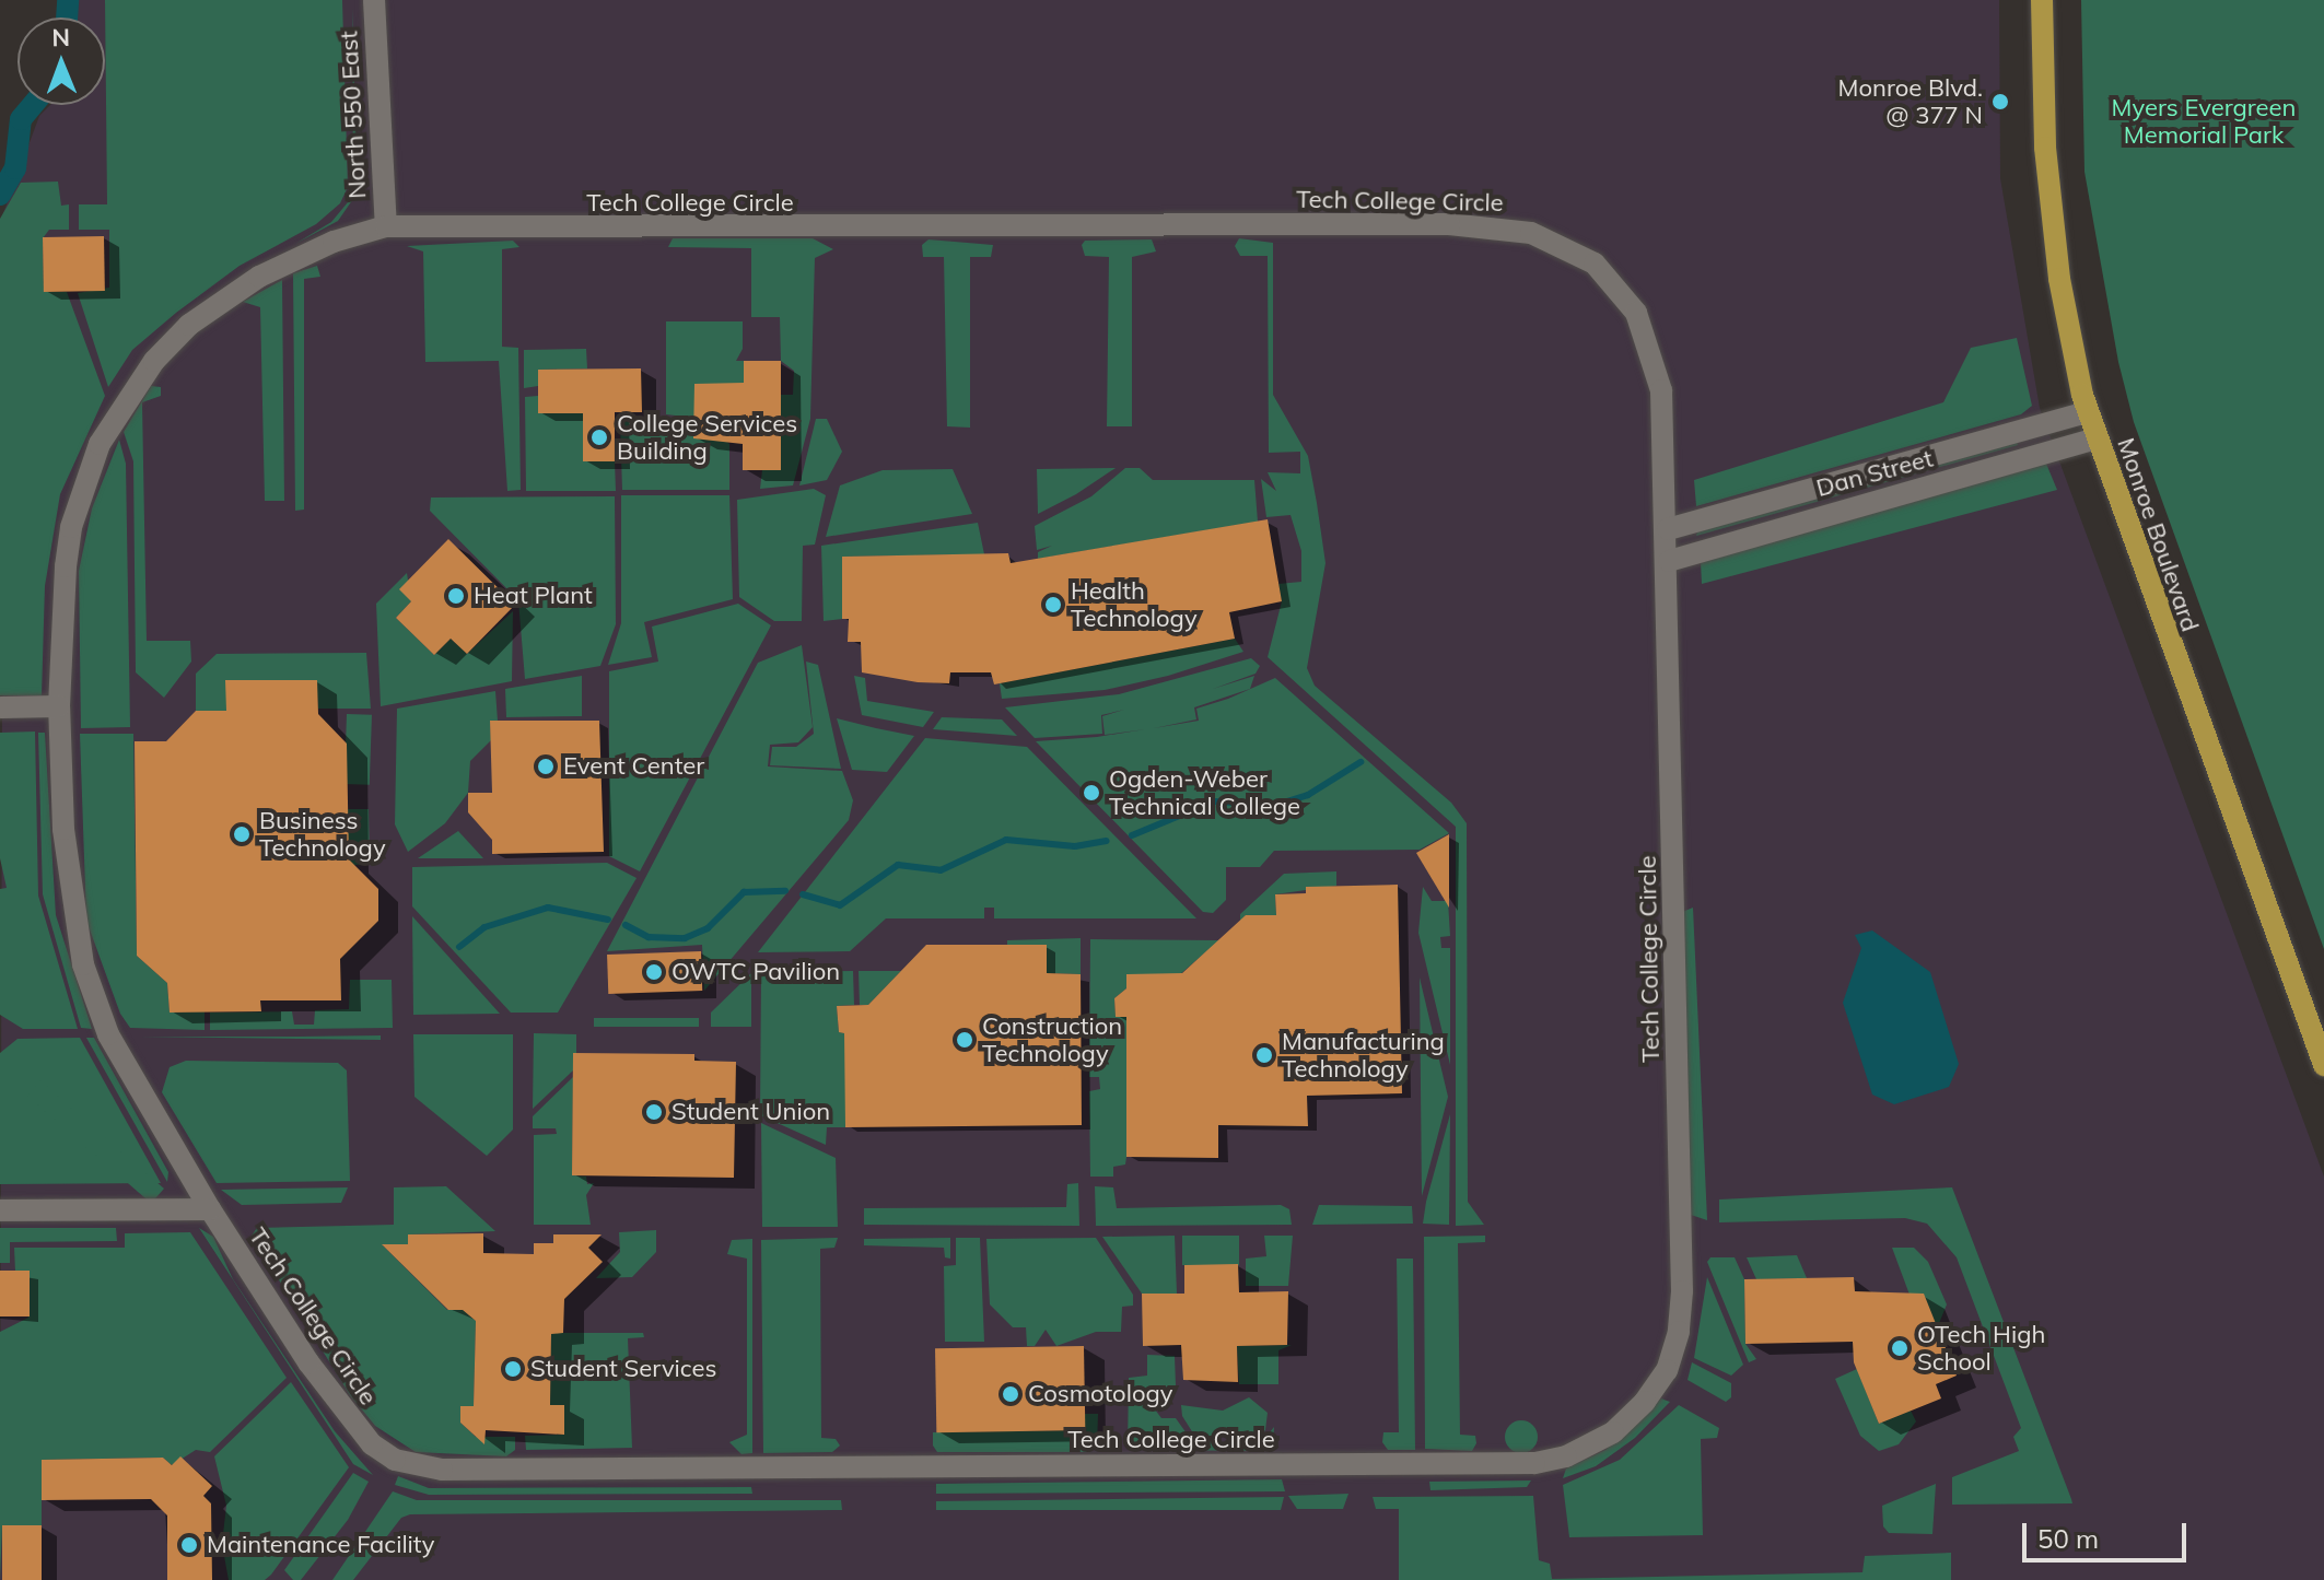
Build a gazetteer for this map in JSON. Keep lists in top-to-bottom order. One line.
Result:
{"streets":{"main road":["Monroe Boulevard"],"street":["North 550 East","Tech College Circle","Dan Street"]},"crossings":[["North 550 East","Tech College Circle"],["Tech College Circle","Dan Street"],["Dan Street","Monroe Boulevard"]],"parks":["Myers Evergreen Memorial Park"],"places":["Monroe Blvd. @ 377 N","College Services Building","Heat Plant","Health Technology","Event Center","Ogden-Weber Technical College","Business Technology","OWTC Pavilion","Construction Technology","Manufacturing Technology","Student Union","OTech High School","Student Services","Cosmotology","Maintenance Facility"],"scale_bar":"50 m","north":"top"}
